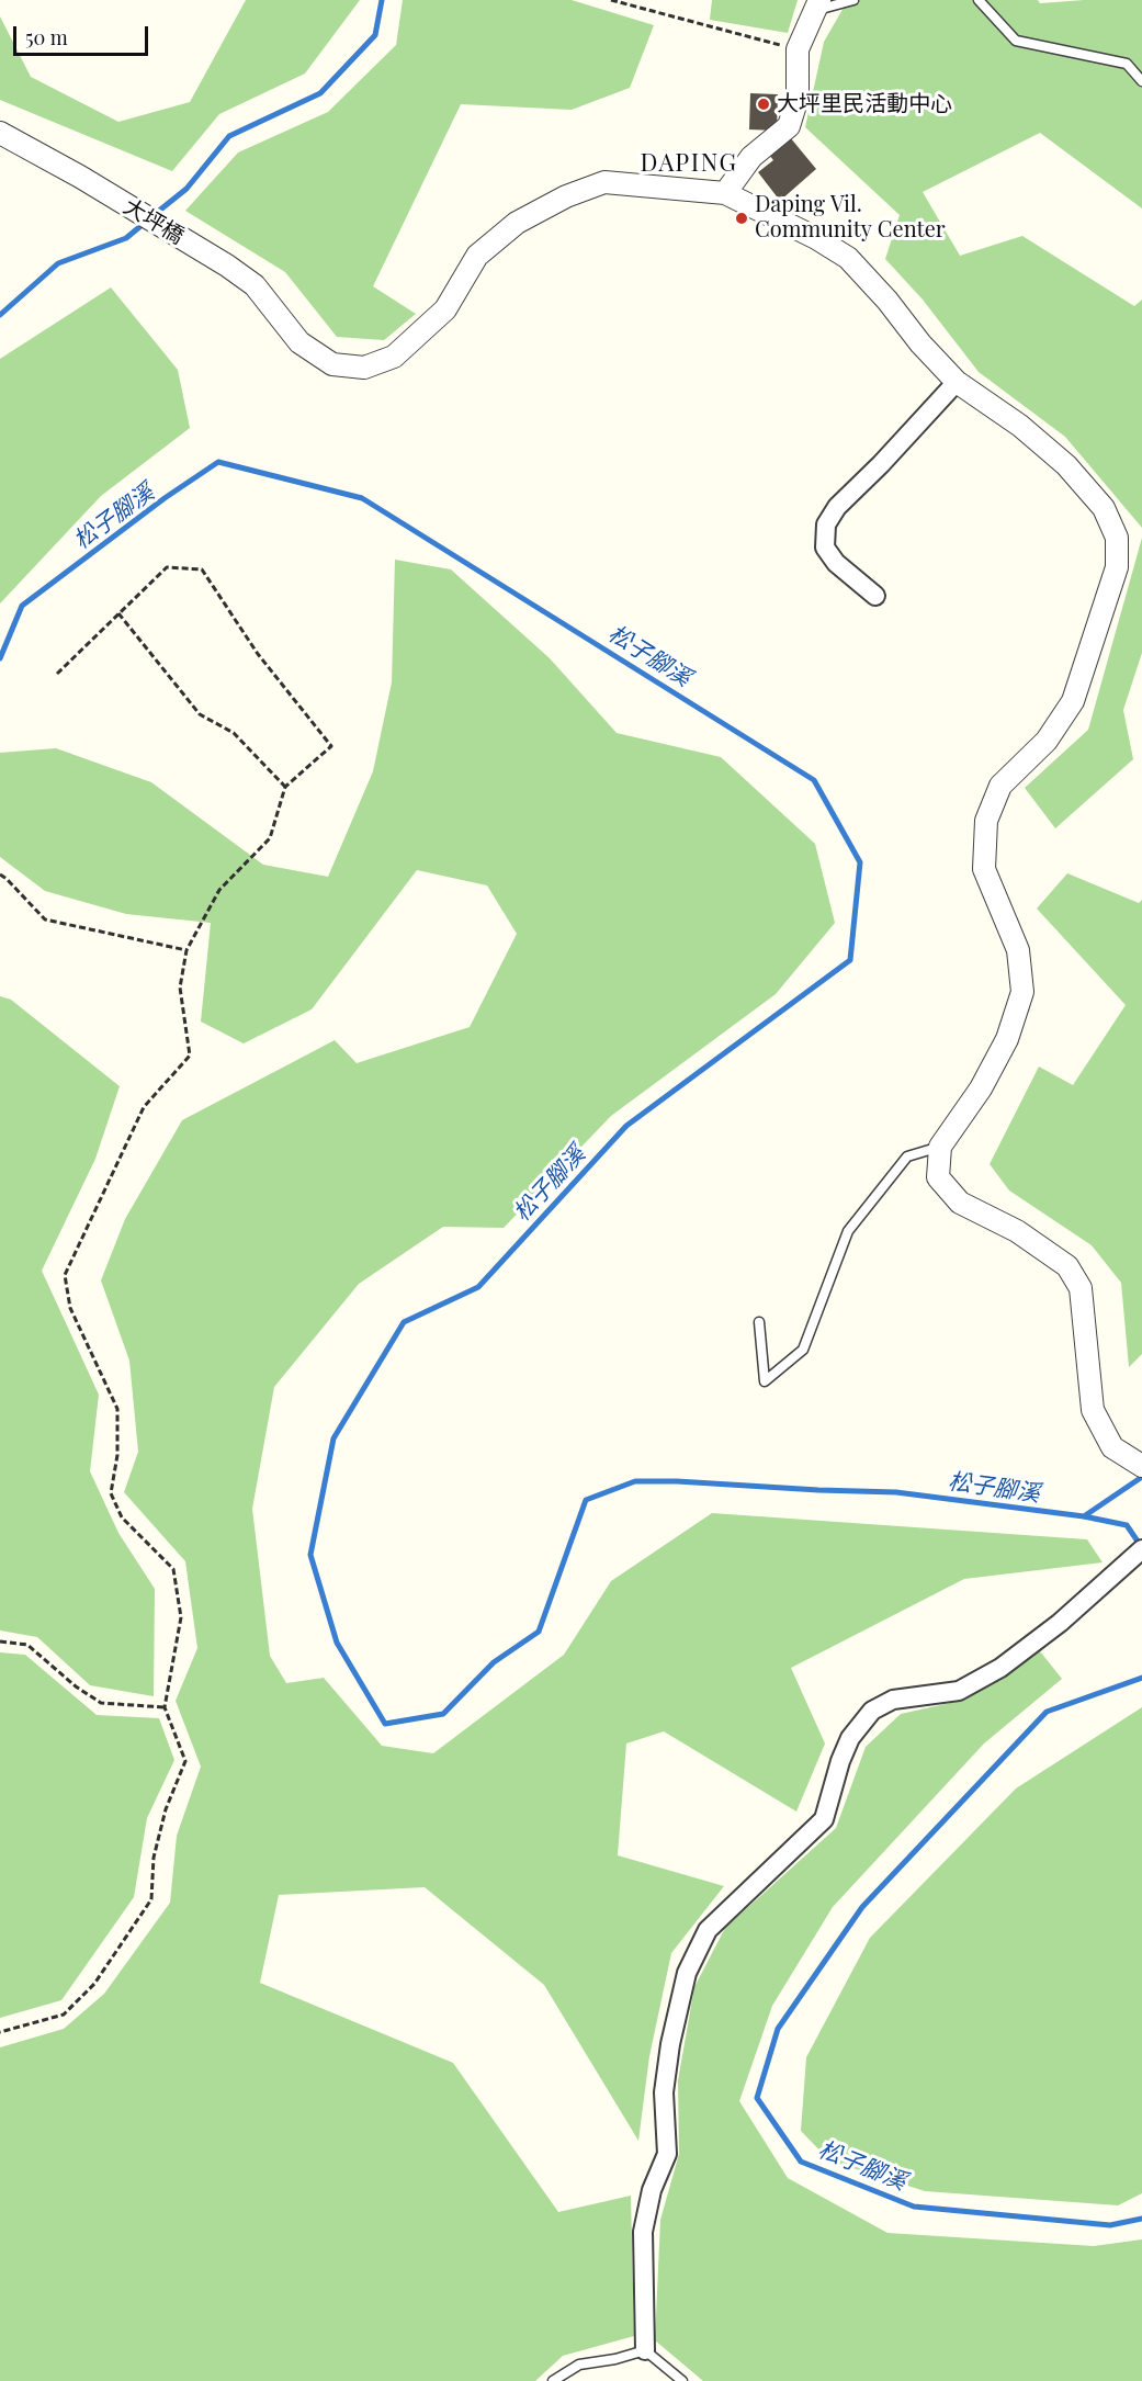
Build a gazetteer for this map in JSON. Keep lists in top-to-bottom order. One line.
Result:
{"streets":{"street":["大坪橋"]},"districts":["DAPING"],"water":["松子腳溪"],"places":["大坪里民活動中心","Daping Vil. Community Center"],"scale_bar":"50 m"}
